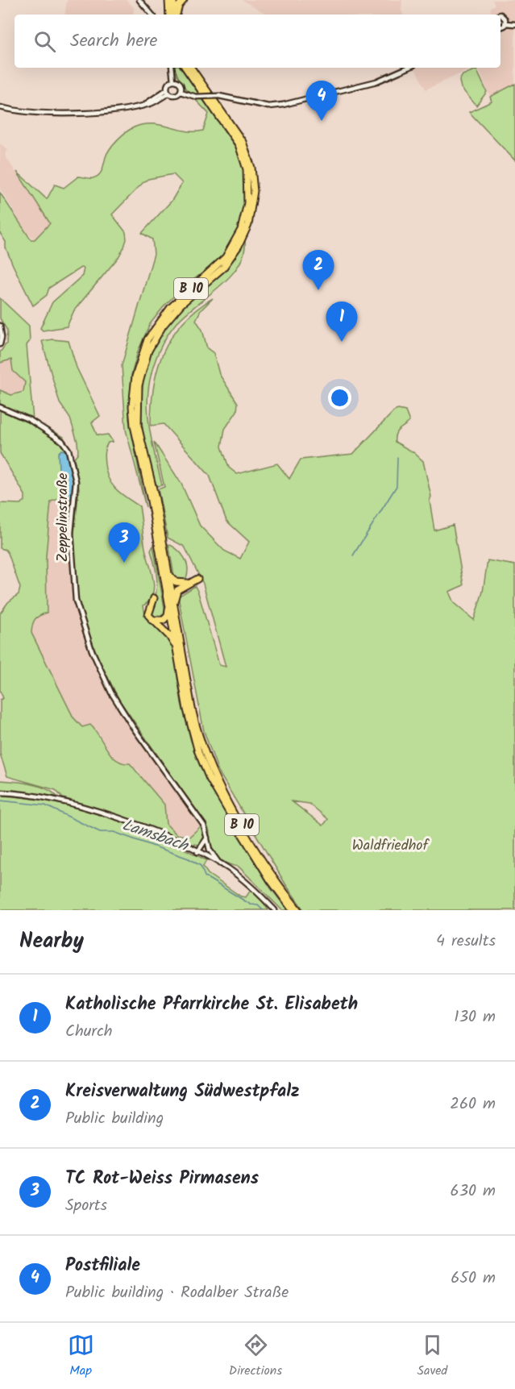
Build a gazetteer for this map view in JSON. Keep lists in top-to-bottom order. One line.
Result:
{"streets":{"highway":["B 10"],"main road":["Zeppelinstraße"]},"water":["Lamsbach"],"parks":["Waldfriedhof"],"page":{"search":"Search here","pins":["4","2","1","3"],"heading":["Nearby","4 results"],"list":[{"mark":"1","name":"Katholische Pfarrkirche St. Elisabeth","note":"Church","value":"130 m"},{"mark":"2","name":"Kreisverwaltung Südwestpfalz","note":"Public building","value":"260 m"},{"mark":"3","name":"TC Rot-Weiss Pirmasens","note":"Sports","value":"630 m"},{"mark":"4","name":"Postfiliale","note":"Public building · Rodalber Straße","value":"650 m"}],"nav":["Map","Directions","Saved"]}}
